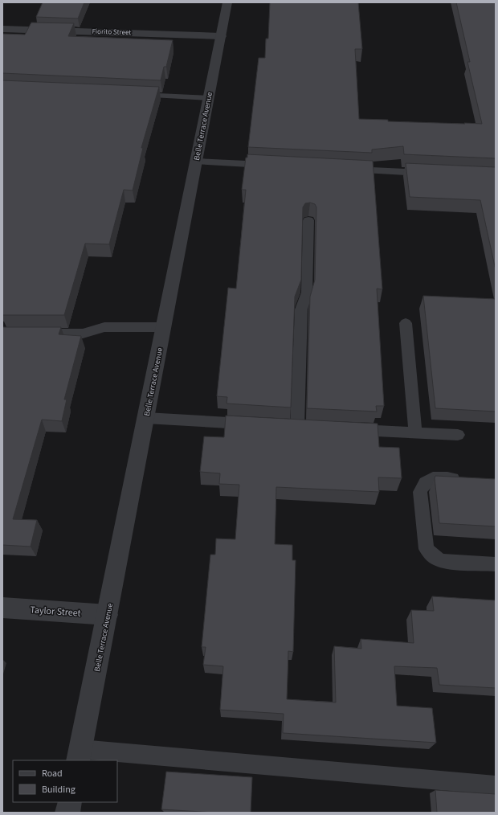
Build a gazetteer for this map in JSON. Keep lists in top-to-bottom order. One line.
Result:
{"streets":{"street":["Fiorito Street","Belle Terrace Avenue","Taylor Street"]},"crossings":[["Fiorito Street","Belle Terrace Avenue"],["Belle Terrace Avenue","Taylor Street"]],"legend":["Road","Building"]}
